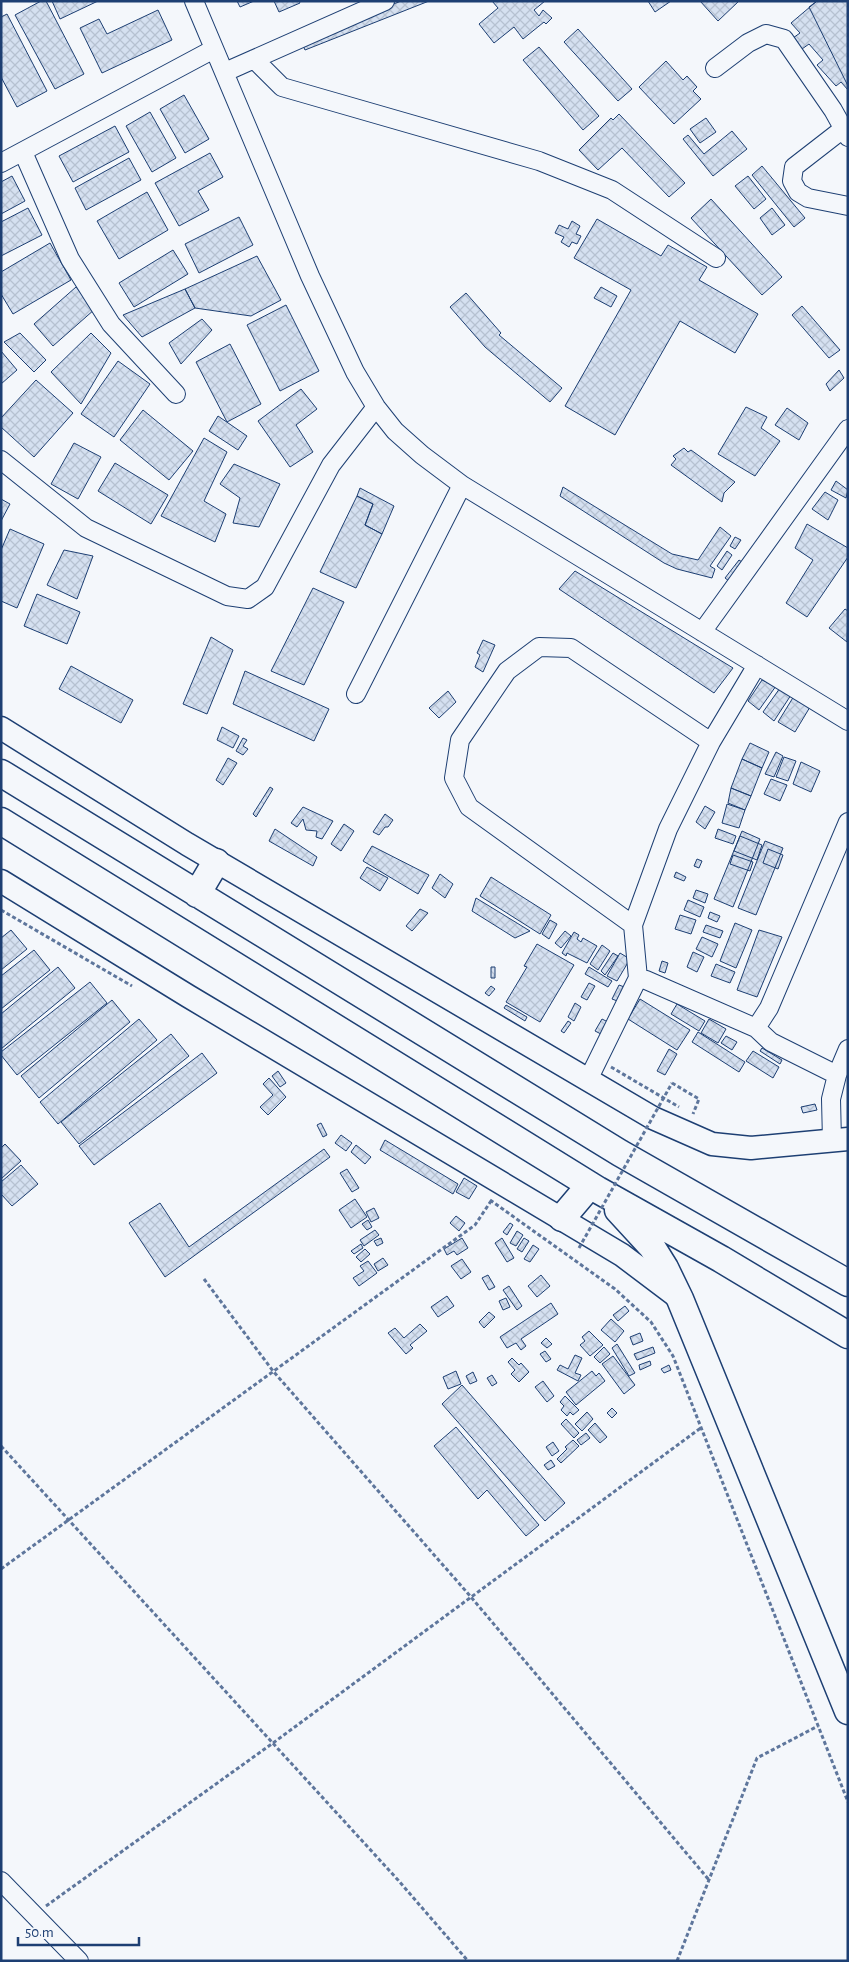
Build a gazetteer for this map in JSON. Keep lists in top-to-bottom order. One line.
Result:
{"scale_bar":"50 m"}
